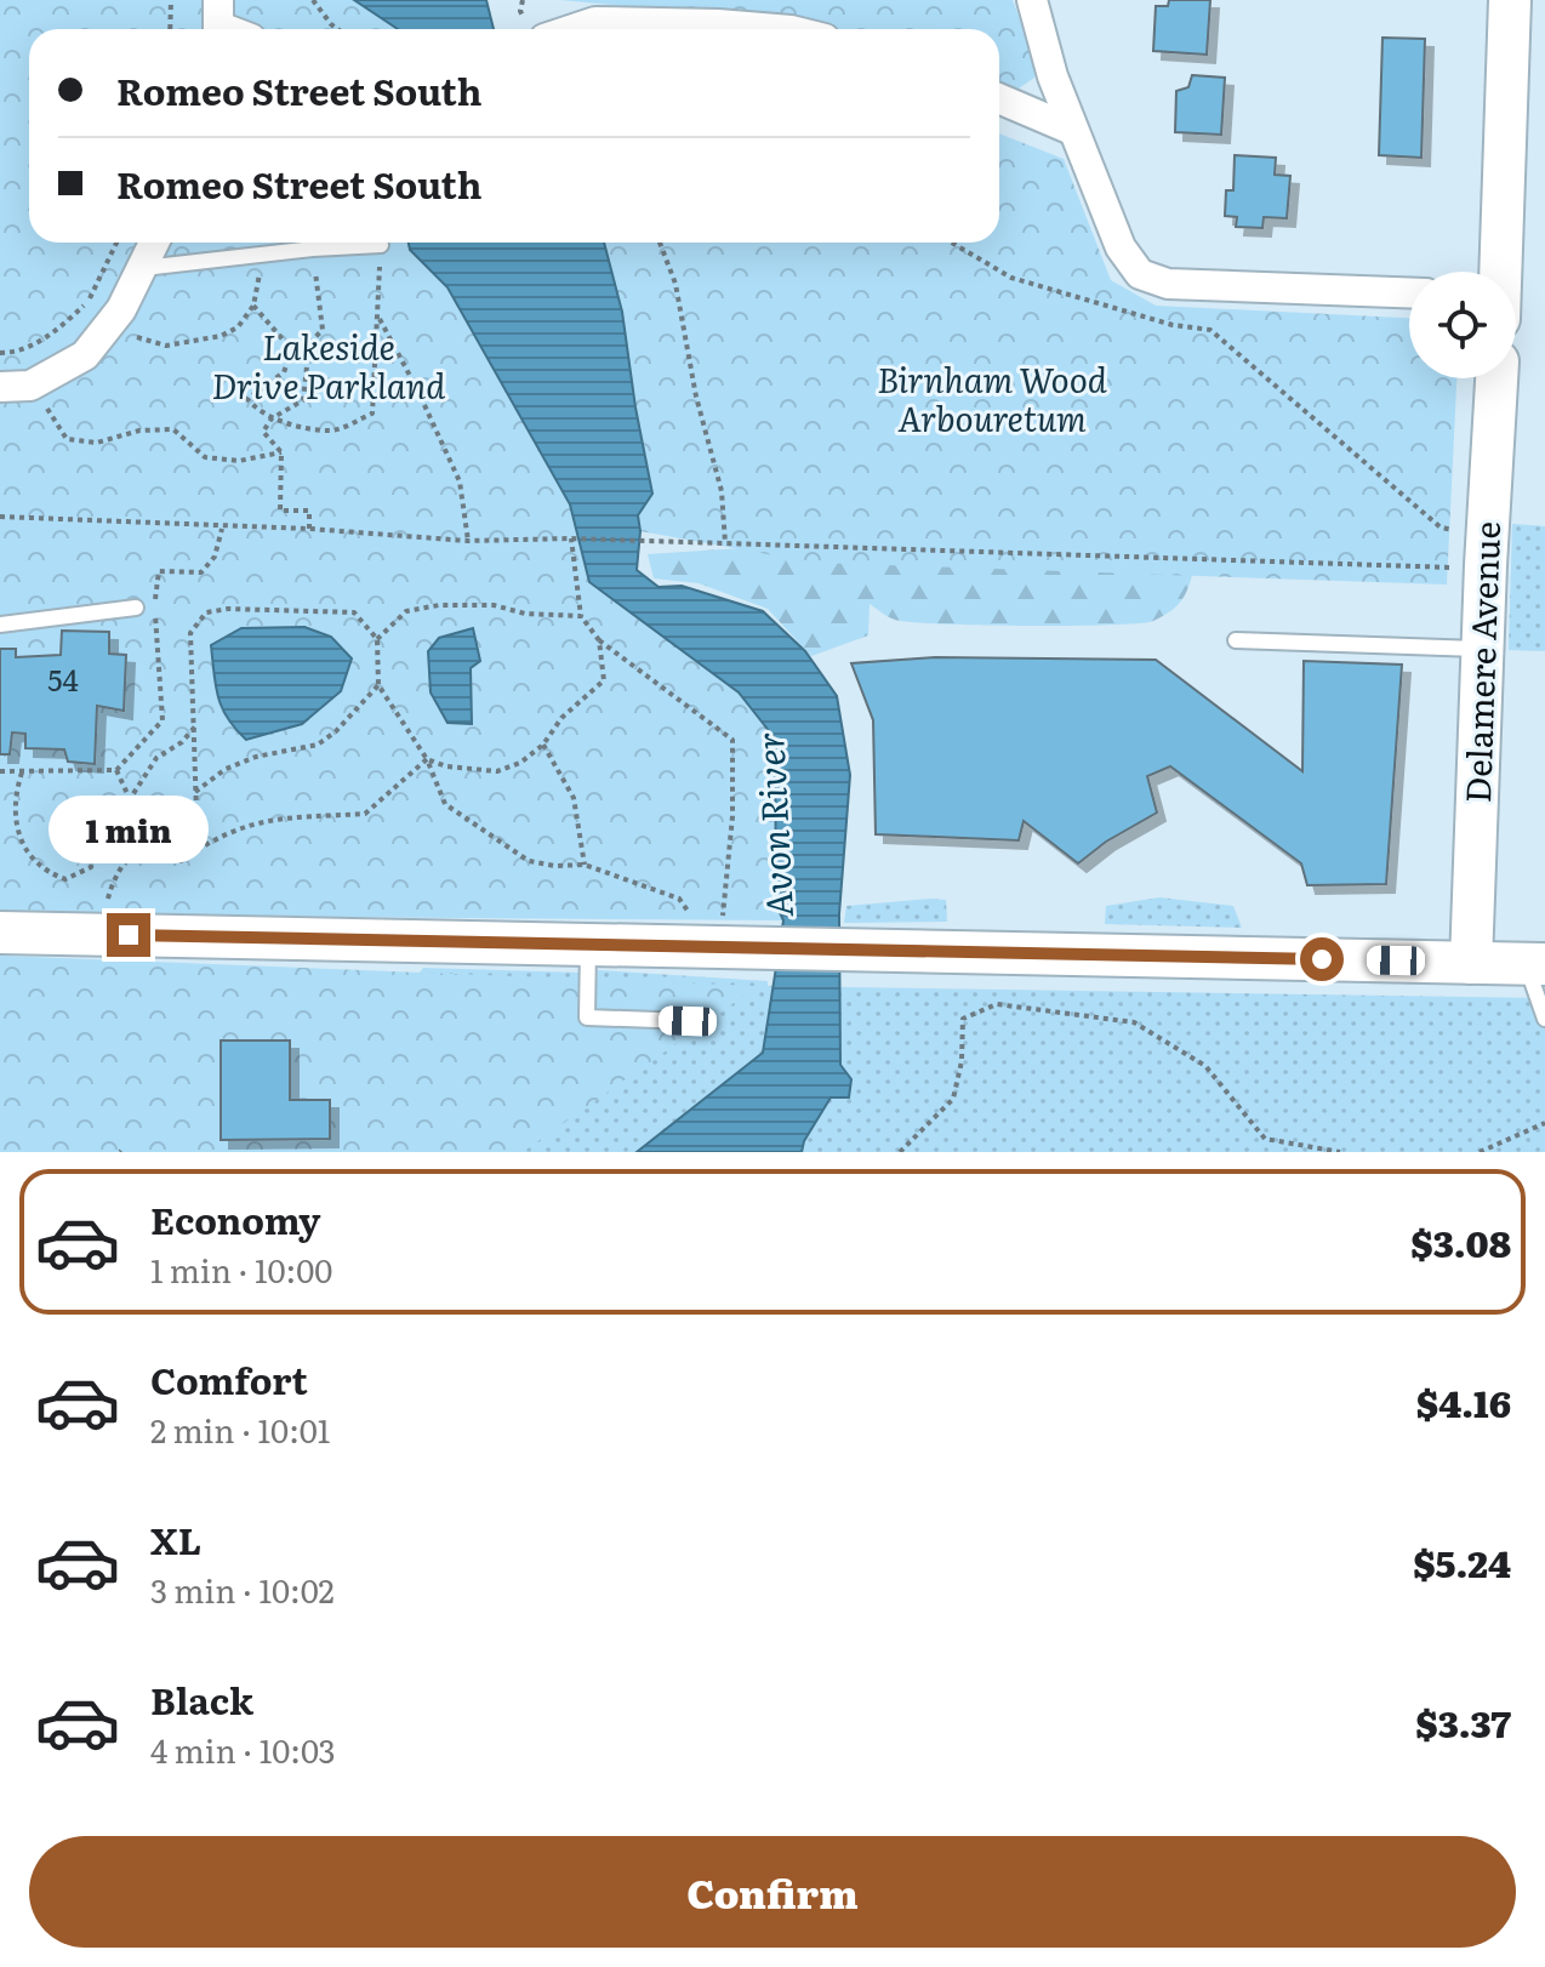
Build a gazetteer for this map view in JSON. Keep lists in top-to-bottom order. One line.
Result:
{"streets":{"main road":["Delamere Avenue"]},"water":["Avon River"],"parks":["Lakeside Drive Parkland","Birnham Wood Arbouretum"],"house_numbers":["54"],"page":{"banner":["Romeo Street South","Romeo Street South"],"bubble":"1 min","list":[{"name":"Economy","note":"1 min · 10:00","value":"$3.08"},{"name":"Comfort","note":"2 min · 10:01","value":"$4.16"},{"name":"XL","note":"3 min · 10:02","value":"$5.24"},{"name":"Black","note":"4 min · 10:03","value":"$3.37"}],"buttons":"Confirm"}}
